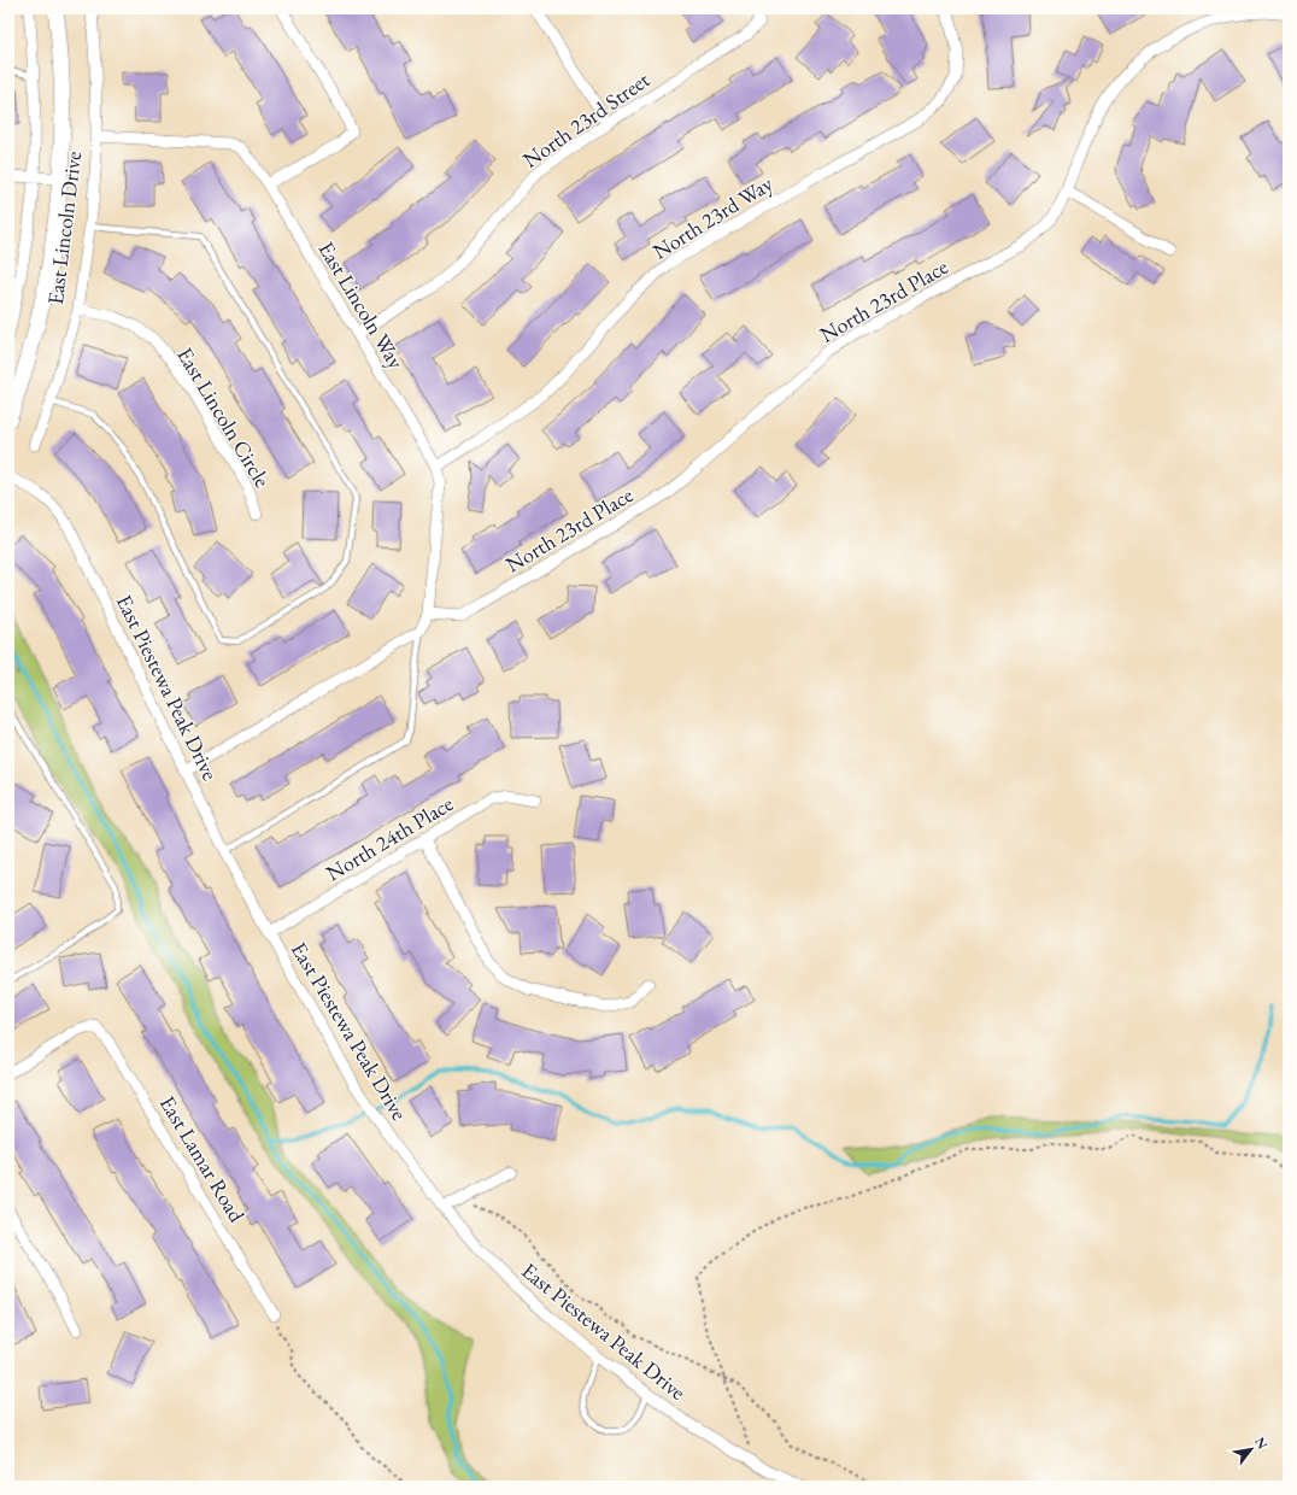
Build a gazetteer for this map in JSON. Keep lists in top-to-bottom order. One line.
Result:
{"streets":{"main road":["East Lincoln Drive"],"street":["North 23rd Street","North 23rd Way","North 23rd Place","East Lincoln Way","East Lincoln Circle","East Piestewa Peak Drive","North 24th Place","East Lamar Road"]},"crossings":[["North 23rd Street","East Lincoln Way"],["North 23rd Way","East Lincoln Way"],["East Lincoln Drive","East Lincoln Way"],["East Lincoln Drive","East Lincoln Circle"],["North 23rd Place","East Lincoln Way"],["East Piestewa Peak Drive","North 24th Place"]],"north":"top right"}
